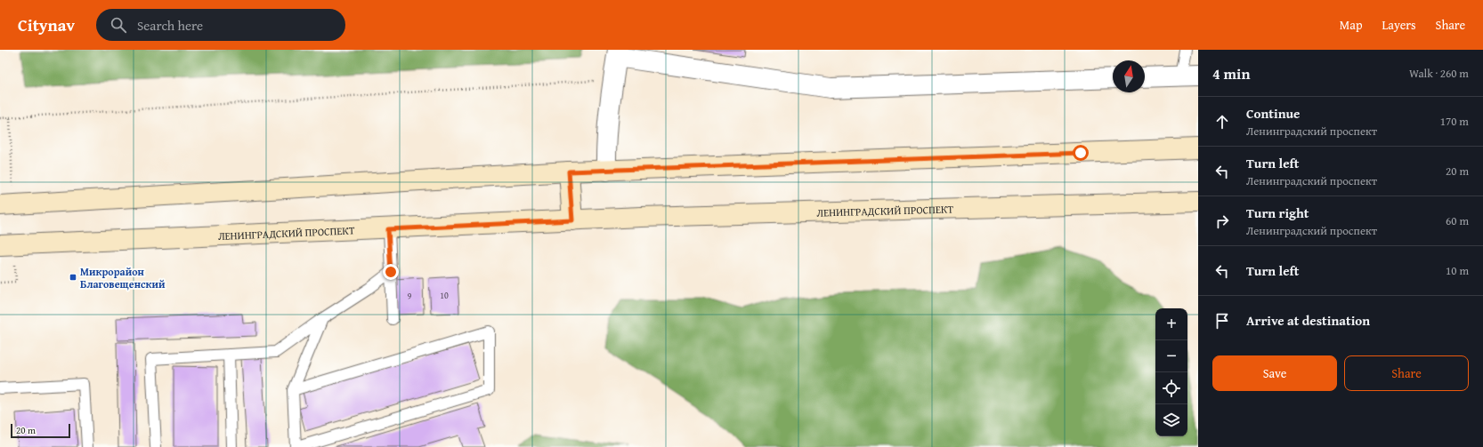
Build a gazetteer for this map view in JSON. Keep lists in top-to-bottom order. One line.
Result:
{"streets":{"main road":["ЛЕНИНГРАДСКИЙ ПРОСПЕКТ"]},"places":{"transit":["Микрорайон Благовещенский"]},"house_numbers":["10","9"],"scale_bar":"20 m","north":"top","page":{"header":"Citynav","search":"Search here","nav":["Map","Layers","Share"],"heading":["4 min","Walk · 260 m"],"list":[["Continue","Ленинградский проспект","170 m"],["Turn left","Ленинградский проспект","20 m"],["Turn right","Ленинградский проспект","60 m"],["Turn left","10 m"],"Arrive at destination"],"map_buttons":["+","−"],"buttons":["Save","Share"],"scale":"20 m"}}
